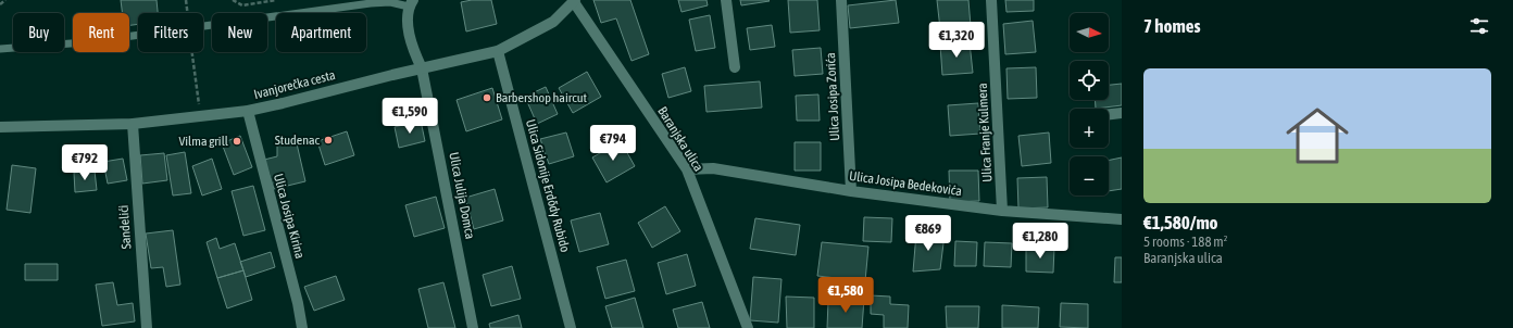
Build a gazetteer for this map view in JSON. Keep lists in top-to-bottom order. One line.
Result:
{"streets":{"street":["Ivanjorečka cesta","Ulica Josipa Zorića","Ulica Franje Kulmera","Baranjska ulica","Ulica Josipa Bedekovića","Ulica Sidonije Erdődy Rubido","Ulica Julija Domca","Ulica Josipa Kirina","Sandelići"]},"crossings":[["Ivanjorečka cesta","Baranjska ulica"],["Ivanjorečka cesta","Ulica Sidonije Erdődy Rubido"],["Ivanjorečka cesta","Ulica Julija Domca"],["Ivanjorečka cesta","Ulica Josipa Kirina"],["Ivanjorečka cesta","Sandelići"],["Ulica Josipa Zorića","Ulica Josipa Bedekovića"],["Ulica Franje Kulmera","Ulica Josipa Bedekovića"],["Baranjska ulica","Ulica Josipa Bedekovića"]],"places":["Barbershop haircut","Studenac","Vilma grill"],"north":"right","page":{"heading":"7 homes","map_buttons":["+","−"],"chip":["Buy","Rent","Filters","New","Apartment"],"price":["€1,320","€1,590","€794","€792","€869","€1,280","€1,580"],"list":[{"name":"€1,580/mo","note":"5 rooms · 188 m² · Baranjska ulica"}]}}
